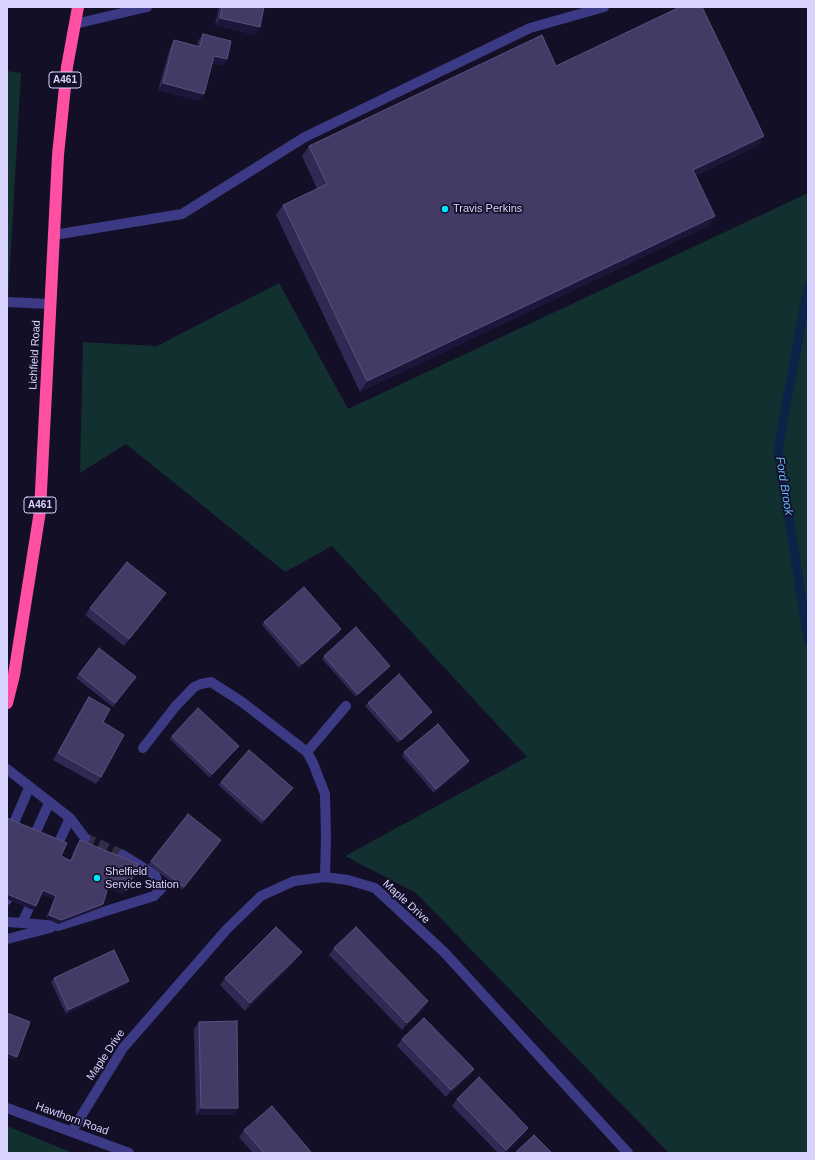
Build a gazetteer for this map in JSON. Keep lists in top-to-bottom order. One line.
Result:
{"streets":{"highway":["A461","Lichfield Road"],"street":["Maple Drive","Hawthorn Road"]},"crossings":[["Maple Drive","Hawthorn Road"]],"water":["Ford Brook"],"places":["Travis Perkins","Shelfield Service Station"]}
